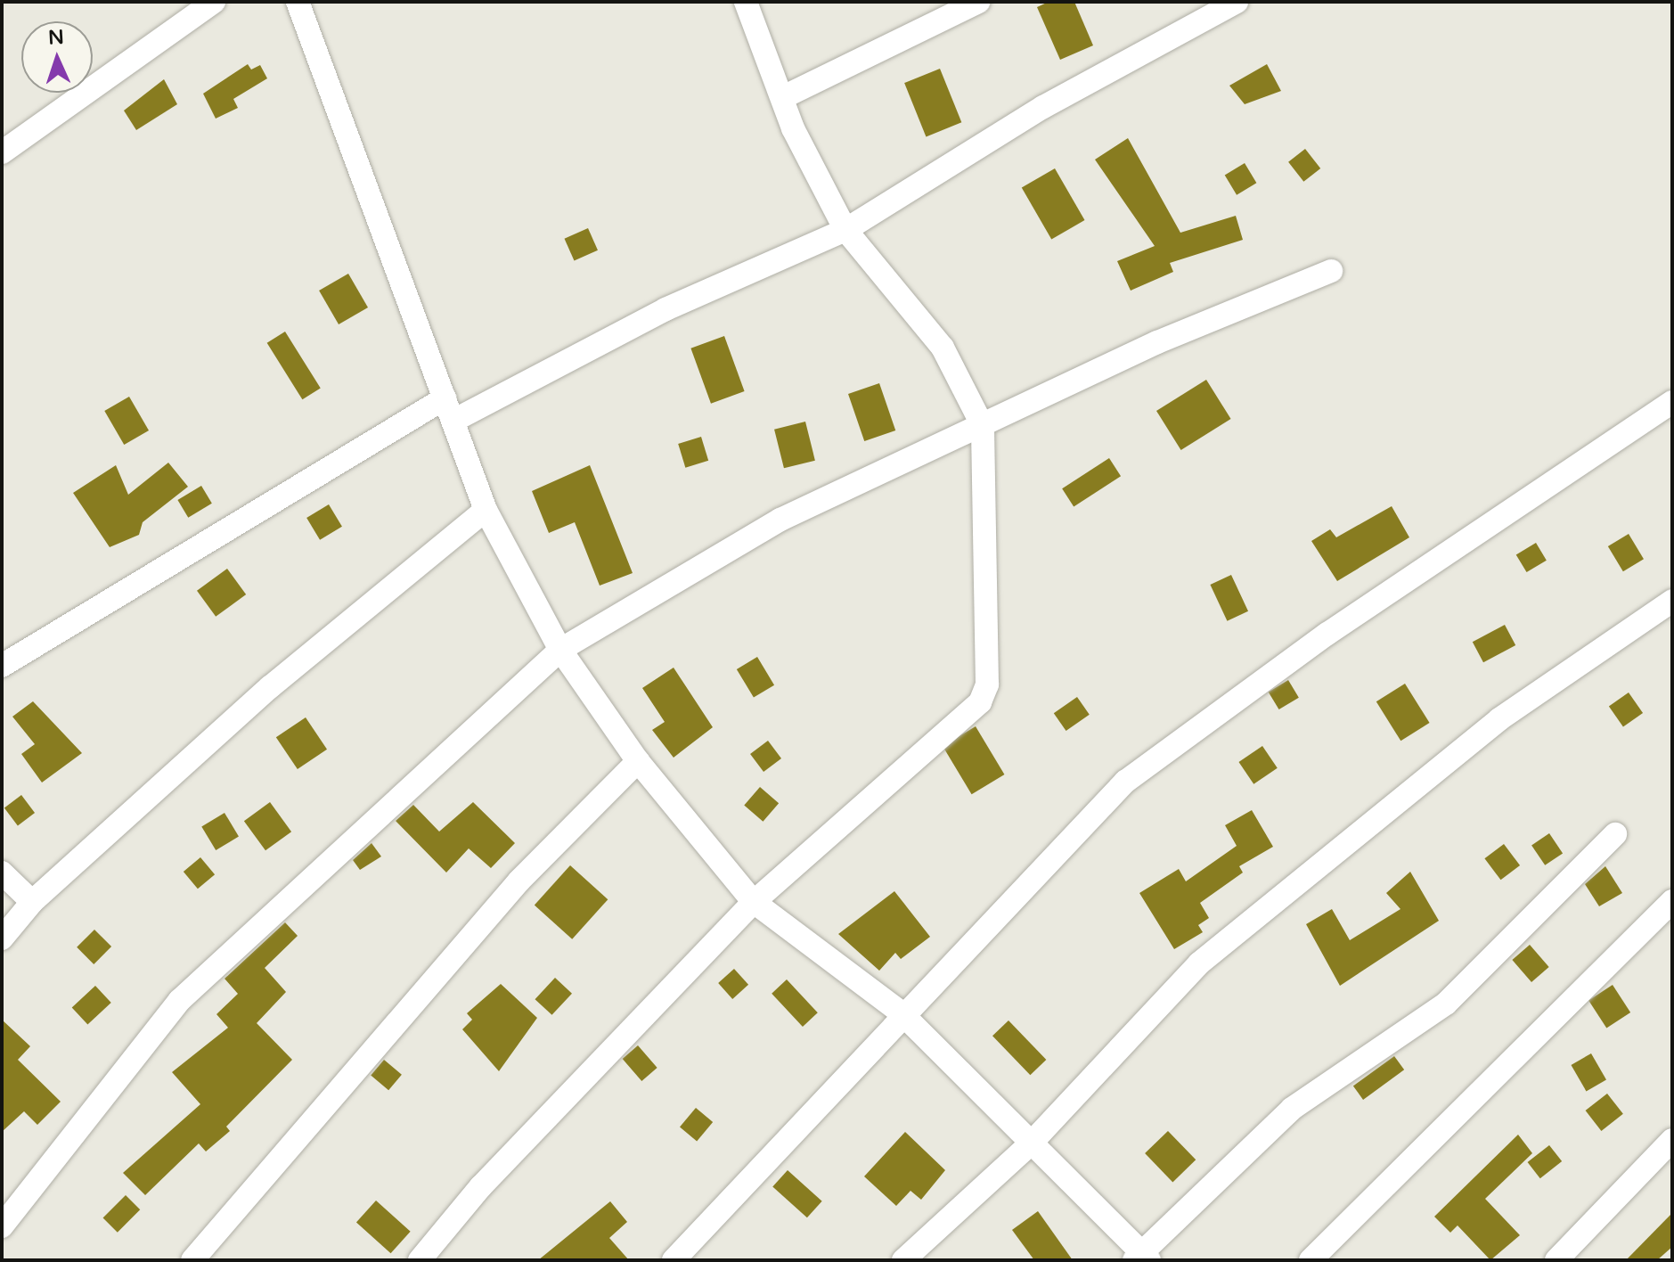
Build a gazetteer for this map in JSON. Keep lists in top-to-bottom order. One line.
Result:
{"north":"top"}
